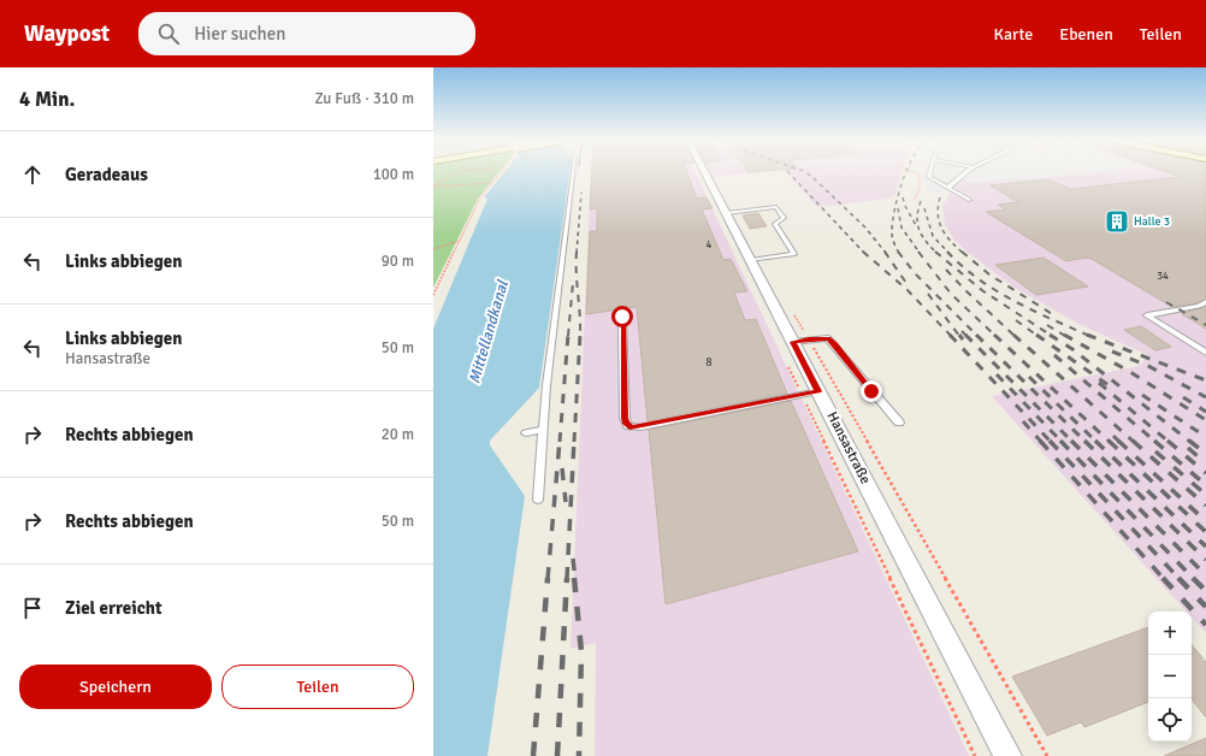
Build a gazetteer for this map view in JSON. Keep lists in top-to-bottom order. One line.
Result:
{"streets":{"street":["Hansastraße"]},"water":["Mittellandkanal"],"places":{"building":["Halle 3"]},"house_numbers":["4","34","8"],"page":{"header":"Waypost","search":"Hier suchen","nav":["Karte","Ebenen","Teilen"],"heading":["4 Min.","Zu Fuß · 310 m"],"list":[["Geradeaus","100 m"],["Links abbiegen","90 m"],["Links abbiegen","Hansastraße","50 m"],["Rechts abbiegen","20 m"],["Rechts abbiegen","50 m"],"Ziel erreicht"],"map_buttons":["+","−"],"buttons":["Speichern","Teilen"]}}
